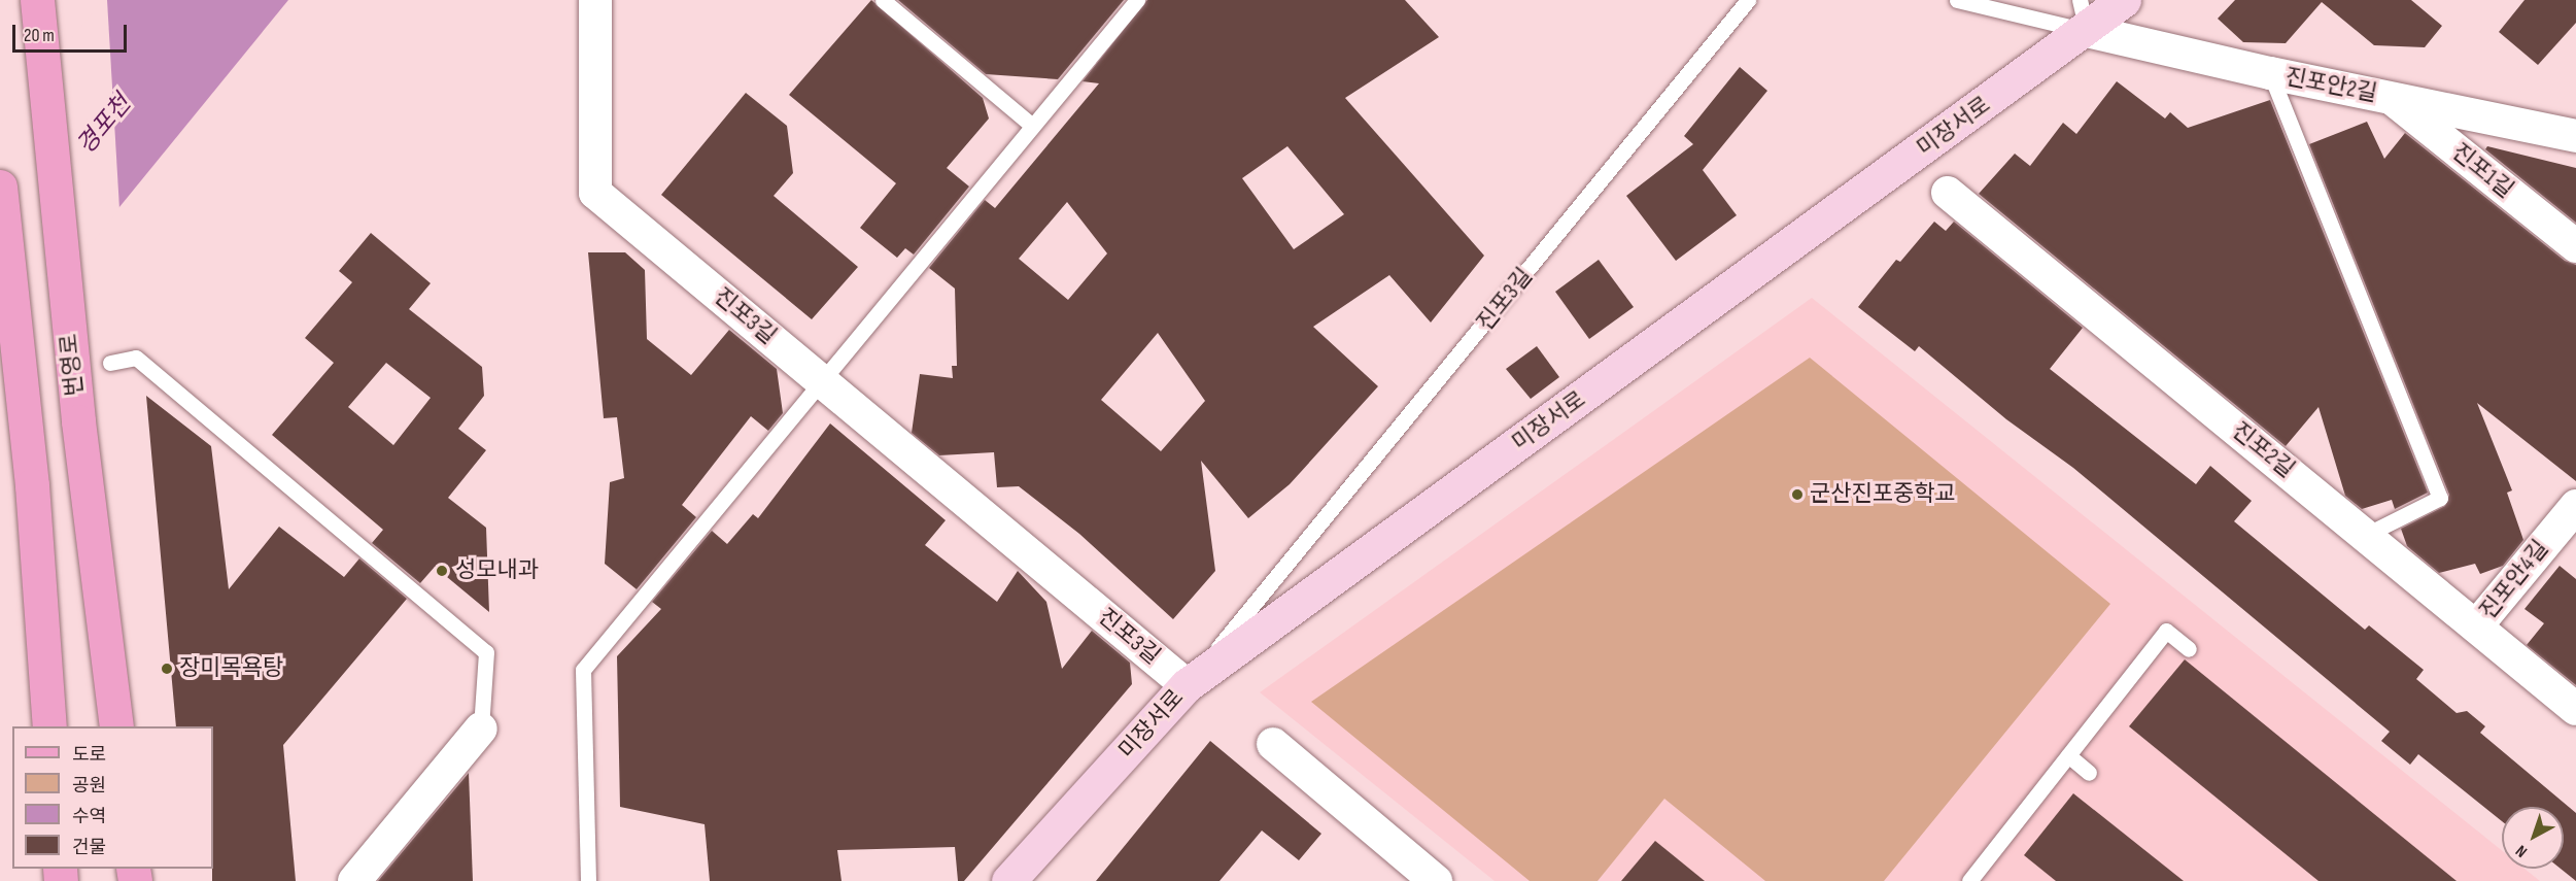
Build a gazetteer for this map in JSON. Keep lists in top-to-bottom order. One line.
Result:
{"streets":{"main road":["번영로"],"street":["진포안2길","미장서로","진포1길","진포3길","진포2길","진포안4길"]},"crossings":[["진포안2길","미장서로"],["진포안2길","진포1길"],["미장서로","진포3길"],["진포2길","진포안4길"]],"water":["경포천"],"places":["군산진포중학교","성모내과","장미목욕탕"],"legend":["도로","공원","수역","건물"],"scale_bar":"20 m","north":"bottom left"}
